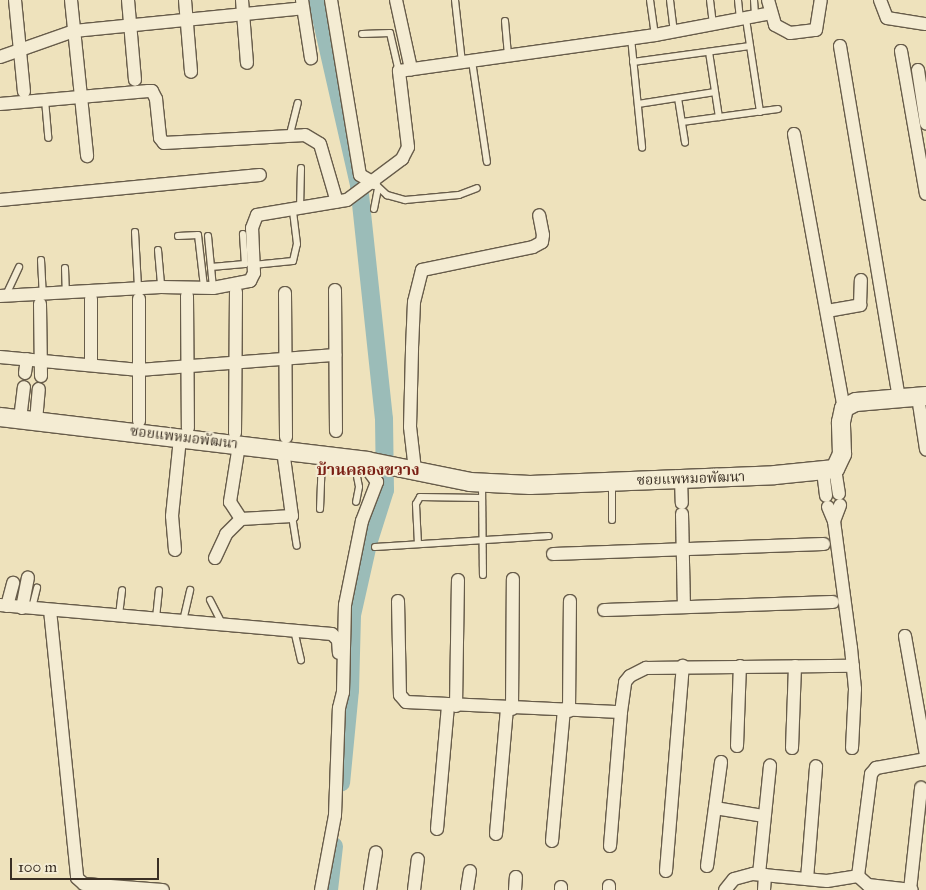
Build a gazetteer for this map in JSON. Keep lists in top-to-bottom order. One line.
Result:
{"streets":{"street":["ซอยแพหมอพัฒนา"]},"districts":["บ้านคลองขวาง"],"scale_bar":"100 m"}
